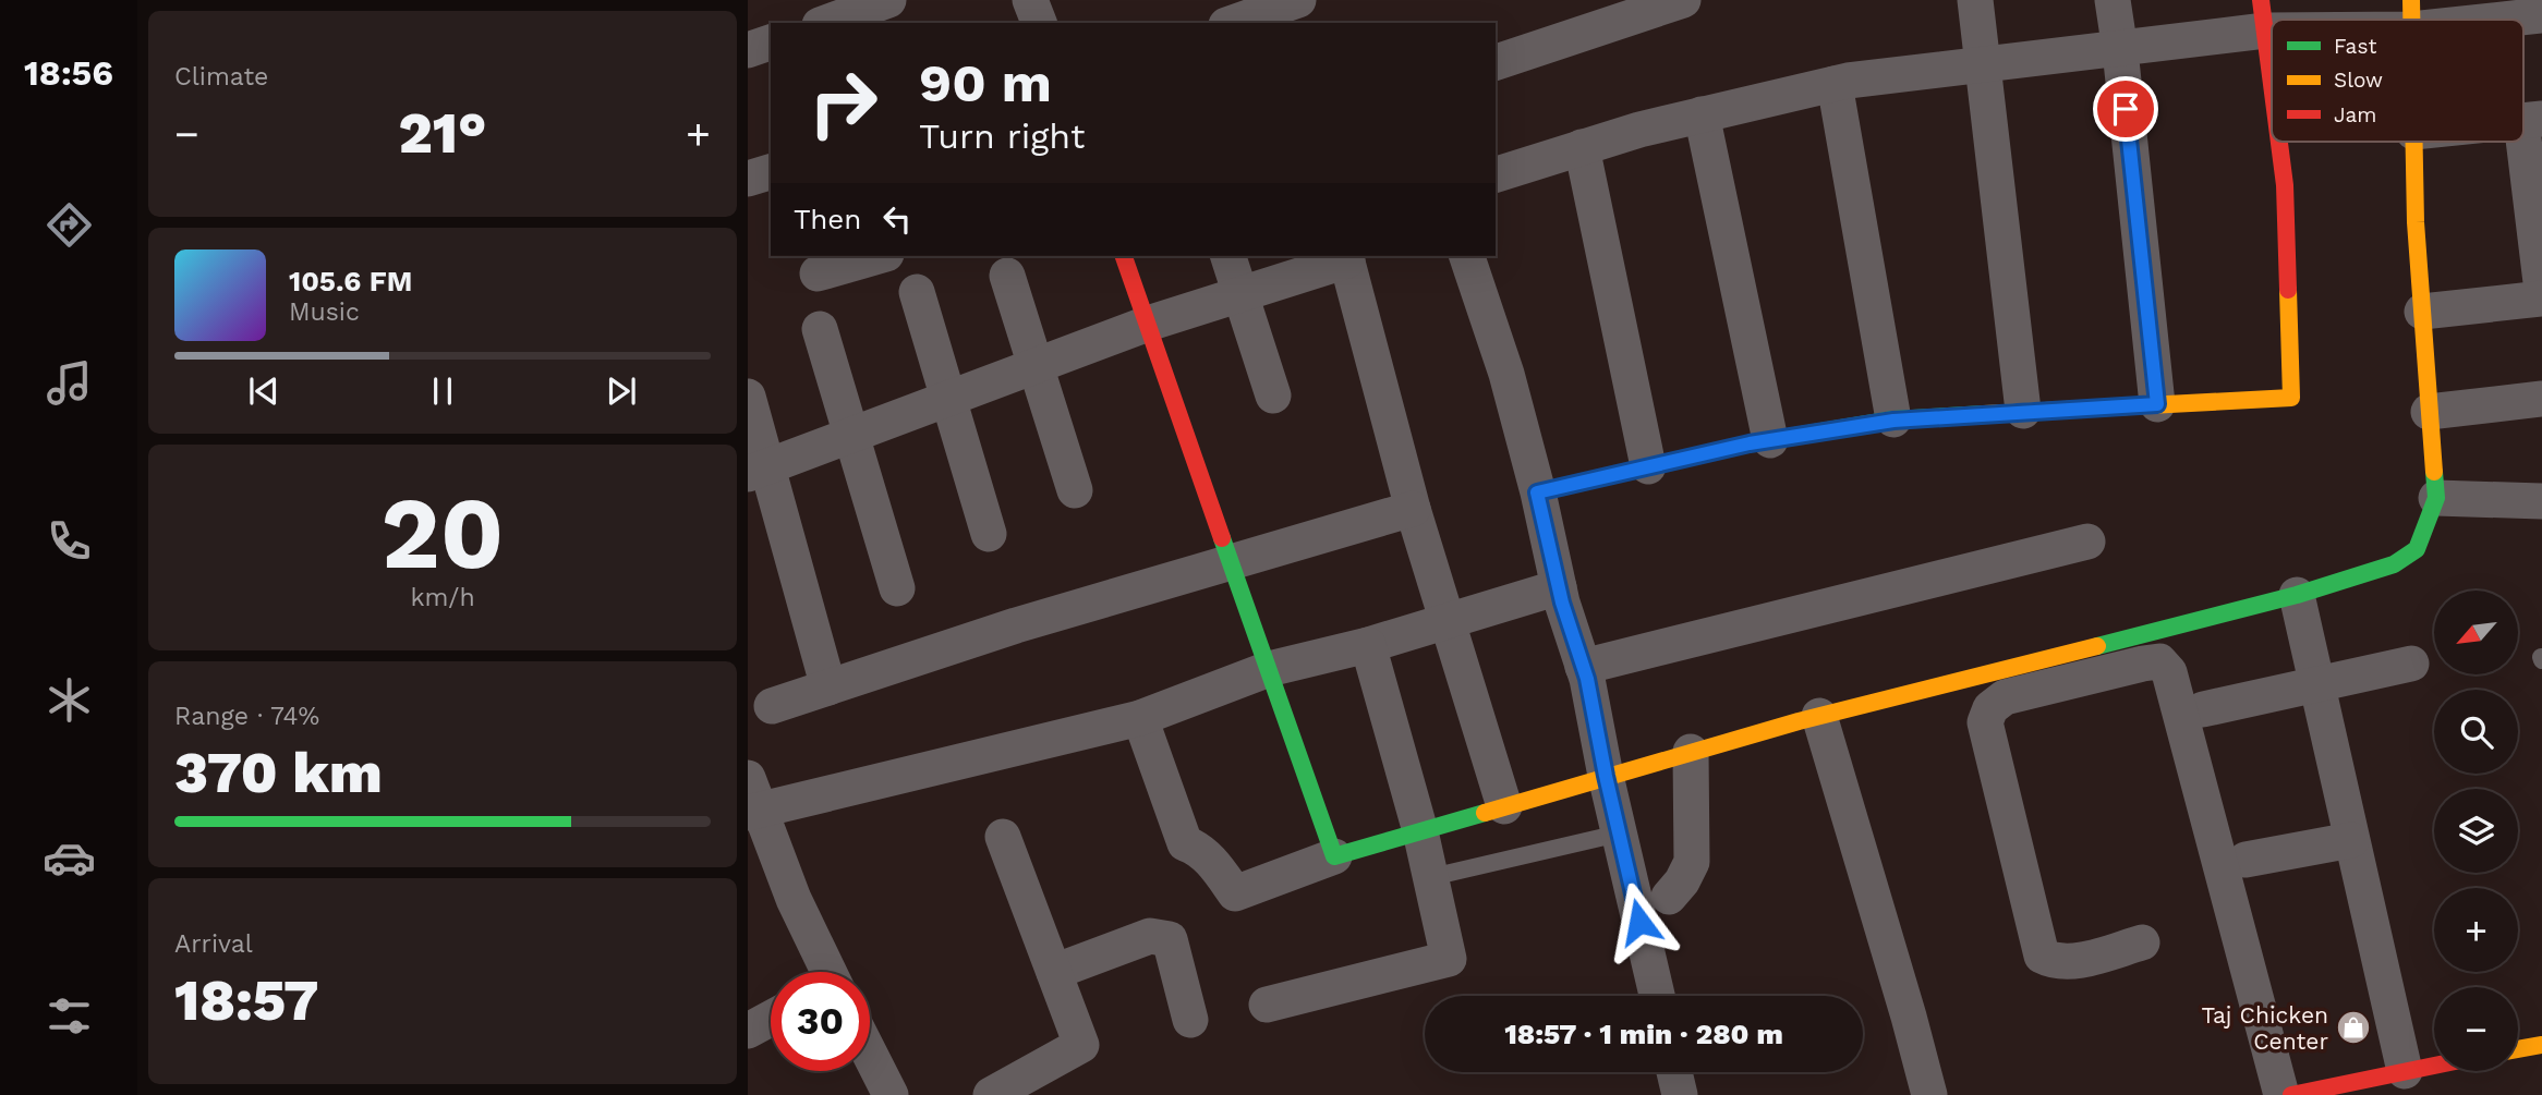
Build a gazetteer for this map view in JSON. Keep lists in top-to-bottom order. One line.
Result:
{"places":{"shop":["Taj Chicken Center"]},"legend":["Fast","Slow","Jam"],"north":"bottom left","page":{"tabs":"18:56","tile":["Climate",["20","km/h"],["Range · 74%","370 km"],["Arrival","18:57"]],"turn":["90 m","Turn right"],"heat":["−","21°","+"],"then":"Then","song":["105.6 FM","Music"],"map_buttons":["+","−"],"limit":"30","trip":"18:57 · 1 min · 280 m"}}
